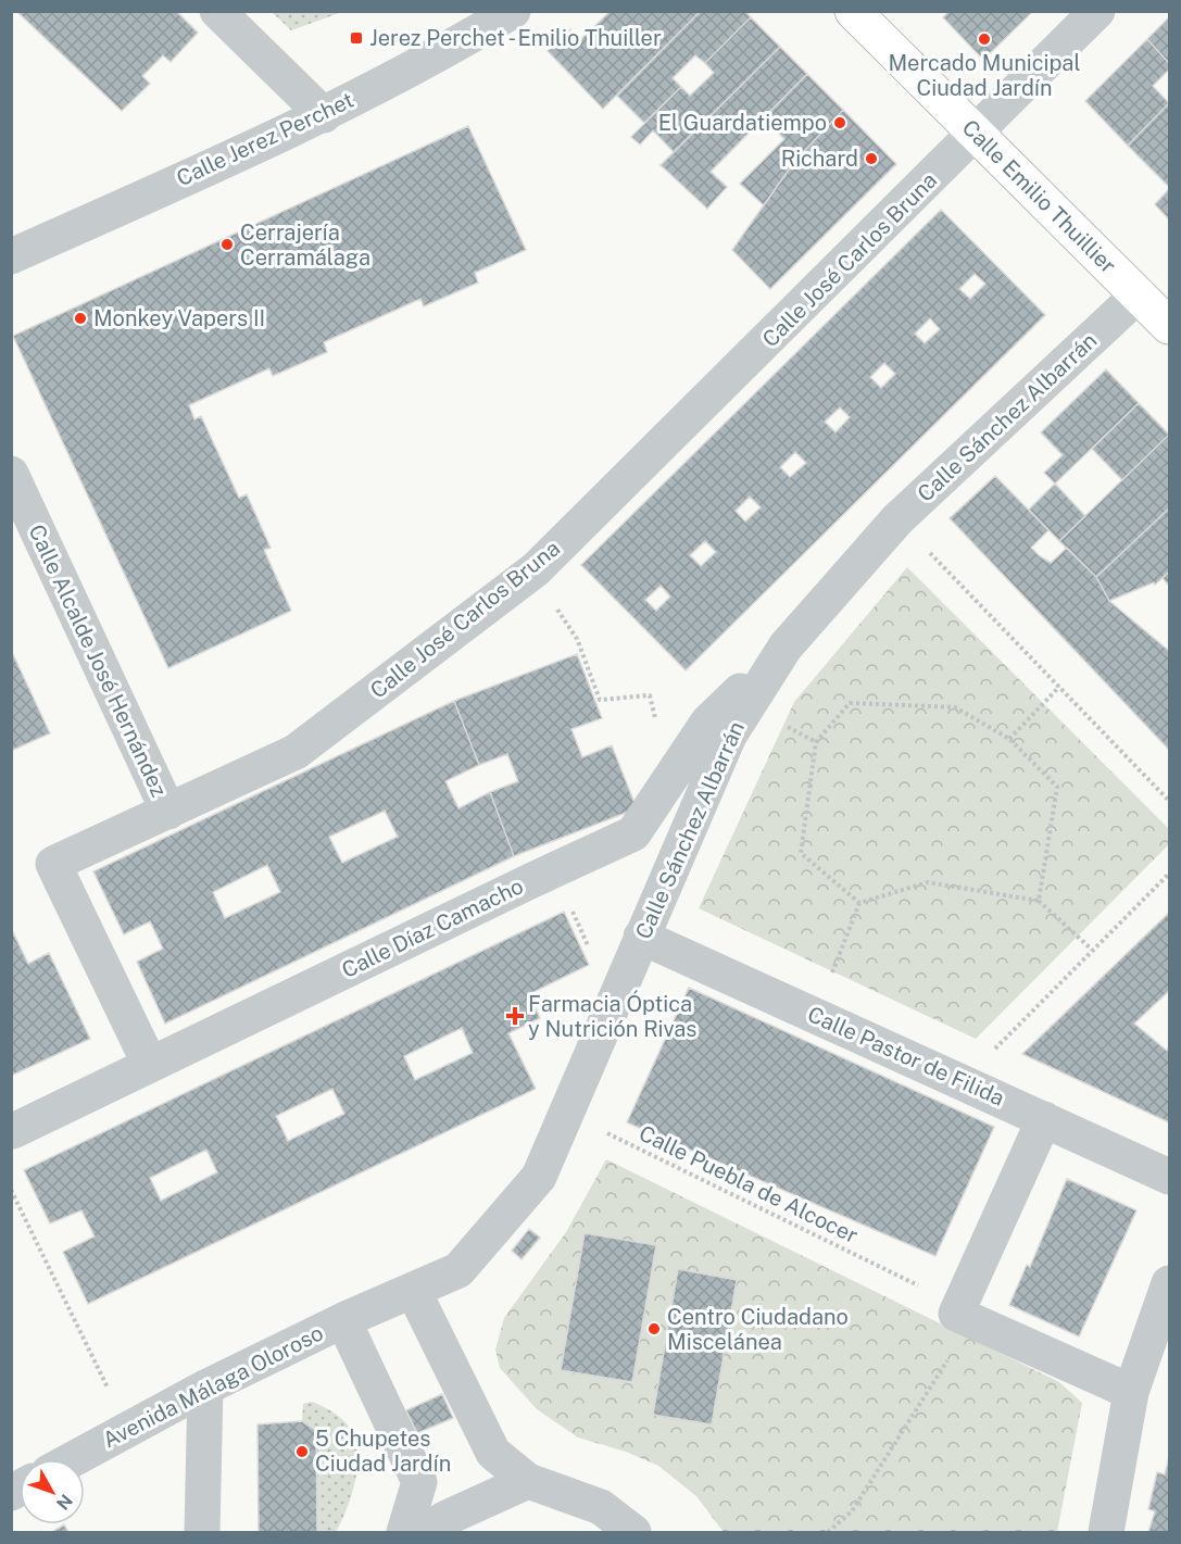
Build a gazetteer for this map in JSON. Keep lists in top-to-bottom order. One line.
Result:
{"streets":{"main road":["Calle Emilio Thuillier"],"street":["Calle Jerez Perchet","Calle José Carlos Bruna","Calle Sánchez Albarrán","Calle Alcalde José Hernández","Calle Díaz Camacho","Calle Pastor de Filida","Avenida Málaga Oloroso"],"path":["Calle Puebla de Alcocer"]},"crossings":[["Calle Emilio Thuillier","Calle José Carlos Bruna"],["Calle Emilio Thuillier","Calle Sánchez Albarrán"],["Calle José Carlos Bruna","Calle Alcalde José Hernández"],["Calle José Carlos Bruna","Calle Díaz Camacho"],["Calle Sánchez Albarrán","Calle Díaz Camacho"],["Calle Sánchez Albarrán","Calle Pastor de Filida"],["Calle Sánchez Albarrán","Calle Puebla de Alcocer"],["Calle Sánchez Albarrán","Avenida Málaga Oloroso"]],"places":{"transit":["Jerez Perchet - Emilio Thuiller"],"other":["Mercado Municipal Ciudad Jardín","El Guardatiempo","Richard","Cerrajería Cerramálaga","Monkey Vapers II","Centro Ciudadano Miscelánea","5 Chupetes Ciudad Jardín"],"health":["Farmacia Óptica y Nutrición Rivas"]},"north":"bottom right"}
